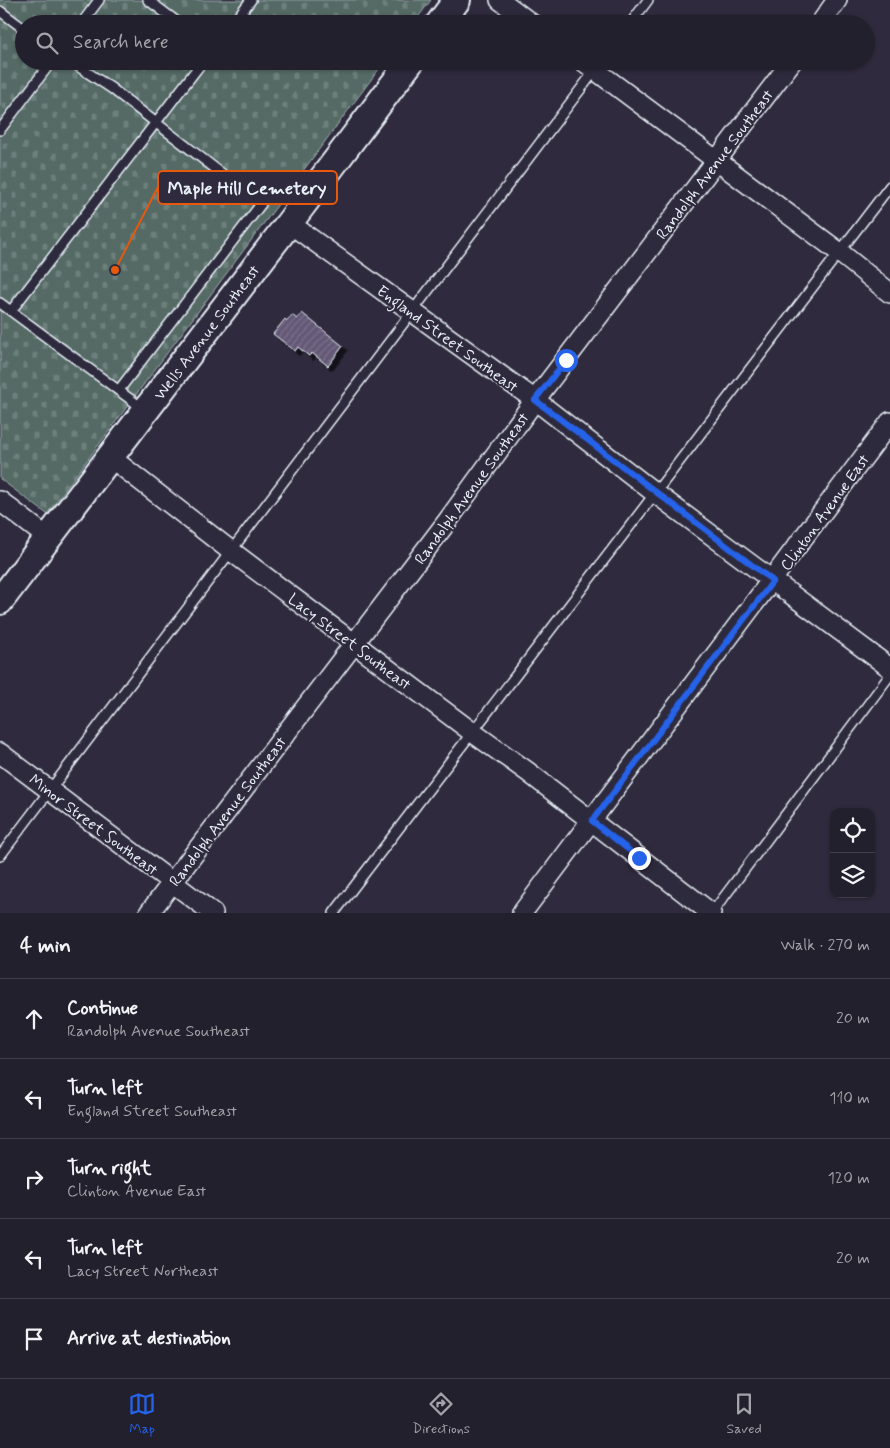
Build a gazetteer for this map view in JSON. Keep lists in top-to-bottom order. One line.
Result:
{"streets":{"street":["Randolph Avenue Southeast","Wells Avenue Southeast","England Street Southeast","Clinton Avenue East","Lacy Street Southeast","Minor Street Southeast"]},"crossings":[["Randolph Avenue Southeast","England Street Southeast"],["Randolph Avenue Southeast","Lacy Street Southeast"],["Randolph Avenue Southeast","Minor Street Southeast"],["Wells Avenue Southeast","England Street Southeast"],["Wells Avenue Southeast","Lacy Street Southeast"],["England Street Southeast","Clinton Avenue East"],["Clinton Avenue East","Lacy Street Southeast"]],"places":["Maple Hill Cemetery"],"page":{"search":"Search here","heading":["4 min","Walk · 270 m"],"list":[["Continue","Randolph Avenue Southeast","20 m"],["Turn left","England Street Southeast","110 m"],["Turn right","Clinton Avenue East","120 m"],["Turn left","Lacy Street Northeast","20 m"],"Arrive at destination"],"nav":["Map","Directions","Saved"]}}
